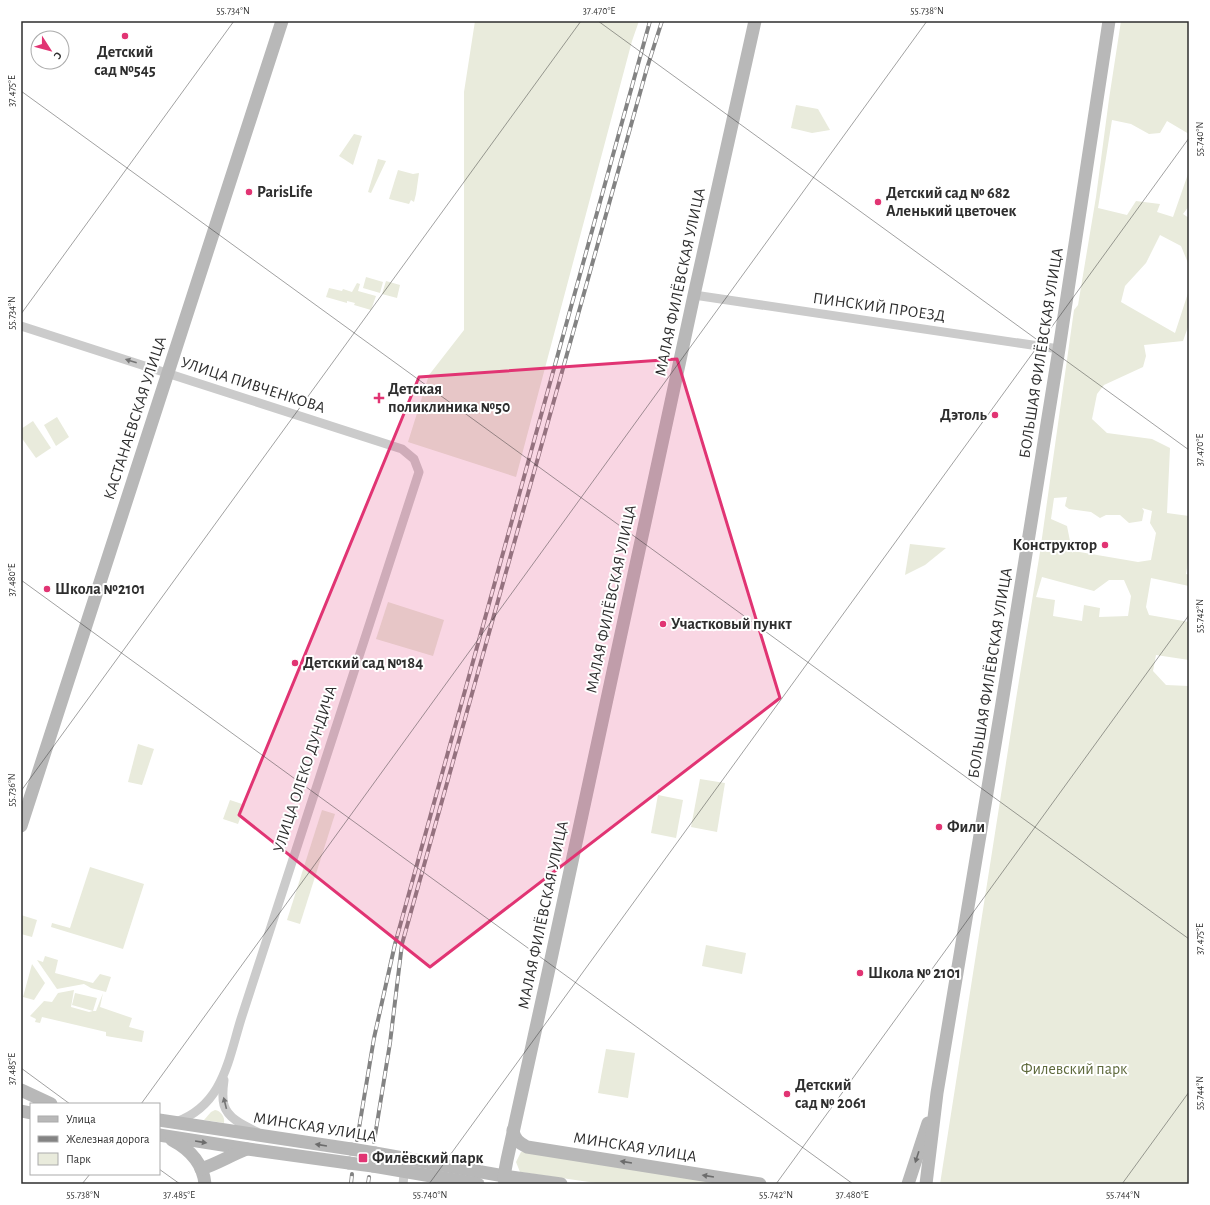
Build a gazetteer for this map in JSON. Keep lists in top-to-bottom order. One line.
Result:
{"streets":{"street":["МАЛАЯ ФИЛЁВСКАЯ УЛИЦА","ПИНСКИЙ ПРОЕЗД","БОЛЬШАЯ ФИЛЁВСКАЯ УЛИЦА","УЛИЦА ПИВЧЕНКОВА","КАСТАНАЕВСКАЯ УЛИЦА","УЛИЦА ОЛЕКО ДУНДИЧА","МИНСКАЯ УЛИЦА"]},"crossings":[["МАЛАЯ ФИЛЁВСКАЯ УЛИЦА","ПИНСКИЙ ПРОЕЗД"],["МАЛАЯ ФИЛЁВСКАЯ УЛИЦА","МИНСКАЯ УЛИЦА"],["ПИНСКИЙ ПРОЕЗД","БОЛЬШАЯ ФИЛЁВСКАЯ УЛИЦА"],["УЛИЦА ПИВЧЕНКОВА","КАСТАНАЕВСКАЯ УЛИЦА"],["УЛИЦА ПИВЧЕНКОВА","УЛИЦА ОЛЕКО ДУНДИЧА"],["УЛИЦА ОЛЕКО ДУНДИЧА","МИНСКАЯ УЛИЦА"]],"one_way":["УЛИЦА ПИВЧЕНКОВА"],"parks":["Филевский парк"],"places":{"other":["Детский сад №545","ParisLife","Детский сад № 682 Аленький цветочек","Дэтоль","Конструктор","Школа №2101","Участковый пункт","Детский сад №184","Фили","Школа № 2101","Детский сад № 2061"],"health":["Детская поликлиника №50"],"transit":["Филёвский парк"]},"legend":["Улица","Железная дорога","Парк"],"north":"bottom right","coordinates":["55.734°N","37.470°E","55.738°N","37.475°E","55.740°N","37.480°E","55.742°N","55.736°N","37.485°E","55.744°N"]}
